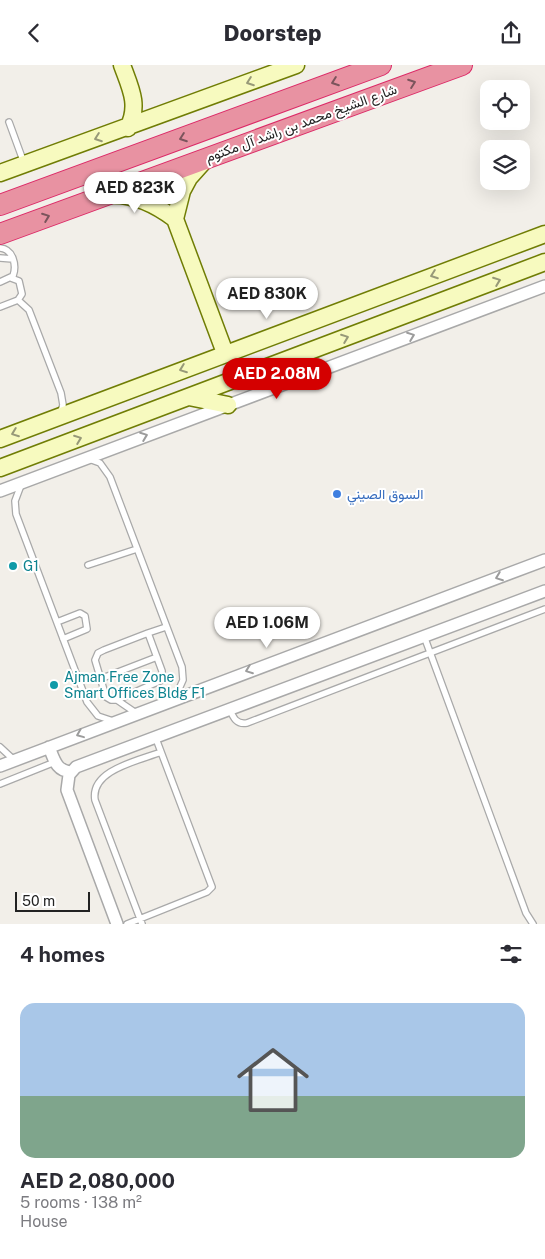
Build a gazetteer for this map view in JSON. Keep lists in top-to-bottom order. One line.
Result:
{"streets":{"highway":["شارع الشيخ محمد بن راشد آل مكتوم"]},"places":["السوق الصيني","G1","Ajman Free Zone Smart Offices Bldg F1"],"scale_bar":"50 m","page":{"header":"Doorstep","price":["AED 823K","AED 830K","AED 2.08M","AED 1.06M"],"scale":"50 m","heading":"4 homes","list":[{"name":"AED 2,080,000","note":"5 rooms · 138 m² · House"}]}}
